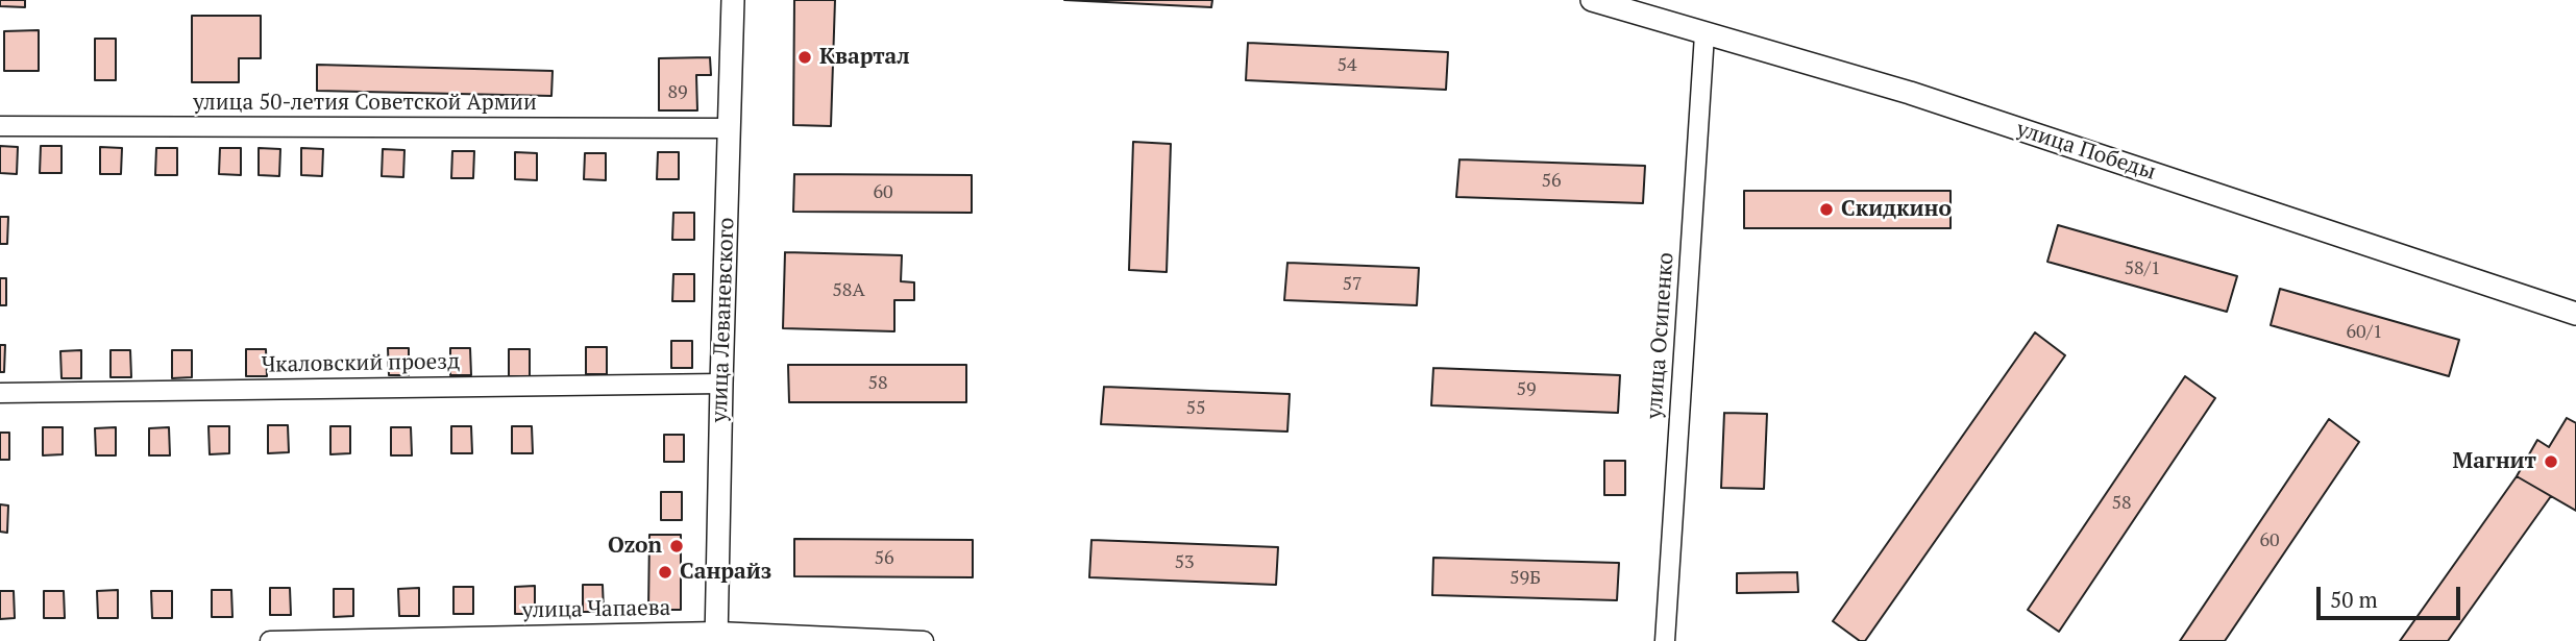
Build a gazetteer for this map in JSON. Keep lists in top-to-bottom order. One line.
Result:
{"streets":{"street":["улица 50-летия Советской Армии","улица Победы","улица Леваневского","улица Осипенко","Чкаловский проезд","улица Чапаева"]},"crossings":[["улица 50-летия Советской Армии","улица Леваневского"],["улица Победы","улица Осипенко"],["улица Леваневского","Чкаловский проезд"],["улица Леваневского","улица Чапаева"]],"places":["Квартал","Скидкино","Магнит","Ozon","Санрайз"],"house_numbers":["54","89","56","60","58/1","57","58А","60/1","58","59","55","58","60","56","53","59Б"],"scale_bar":"50 m"}
